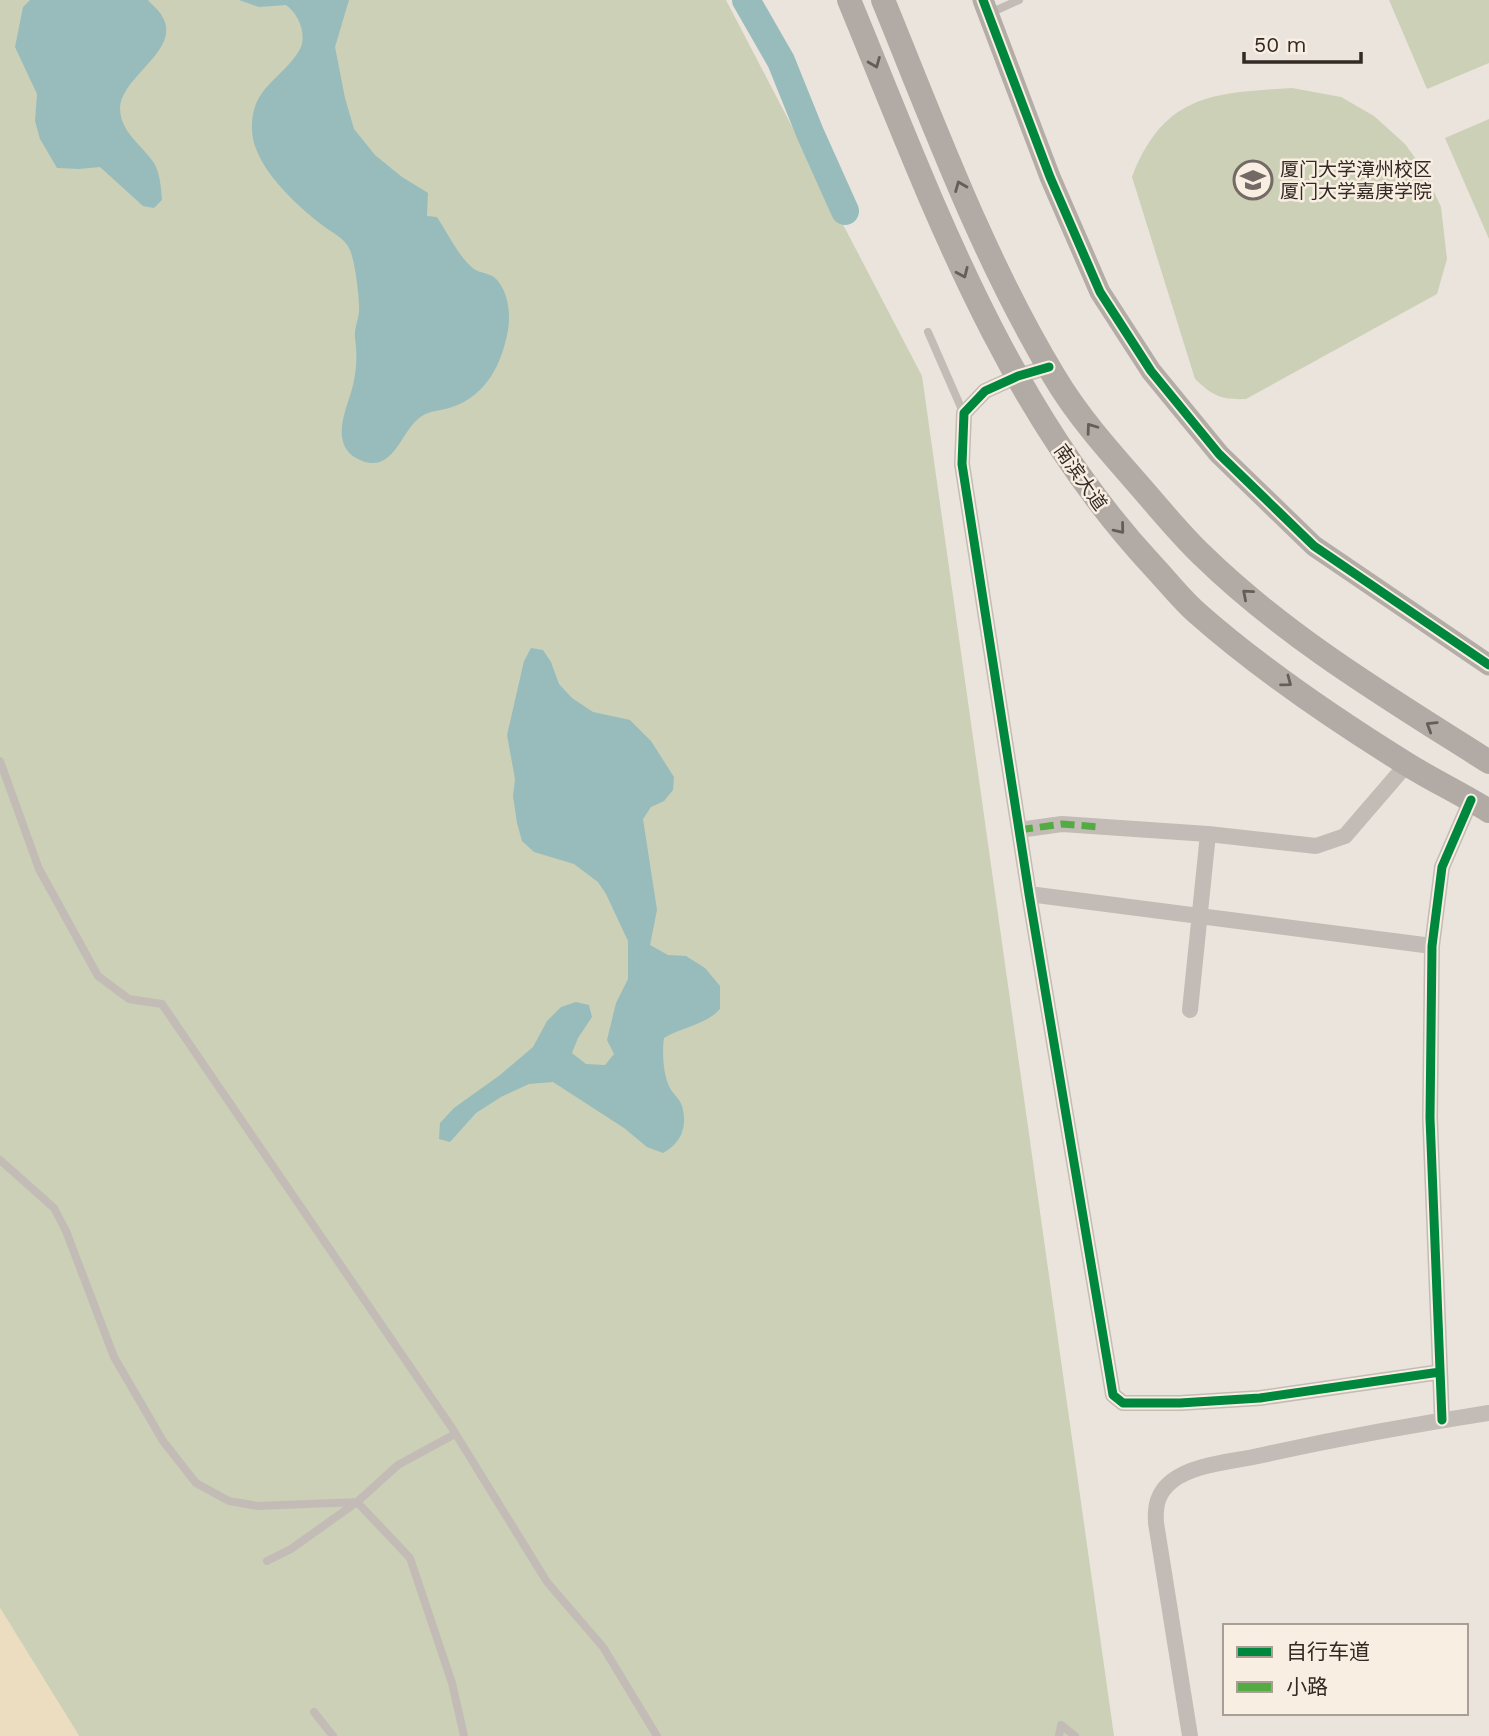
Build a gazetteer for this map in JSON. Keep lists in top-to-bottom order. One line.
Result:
{"streets":{"main road":["南滨大道"]},"places":{"school or university":["厦门大学漳州校区 厦门大学嘉庚学院"]},"legend":["自行车道","小路"],"scale_bar":"50 m"}
